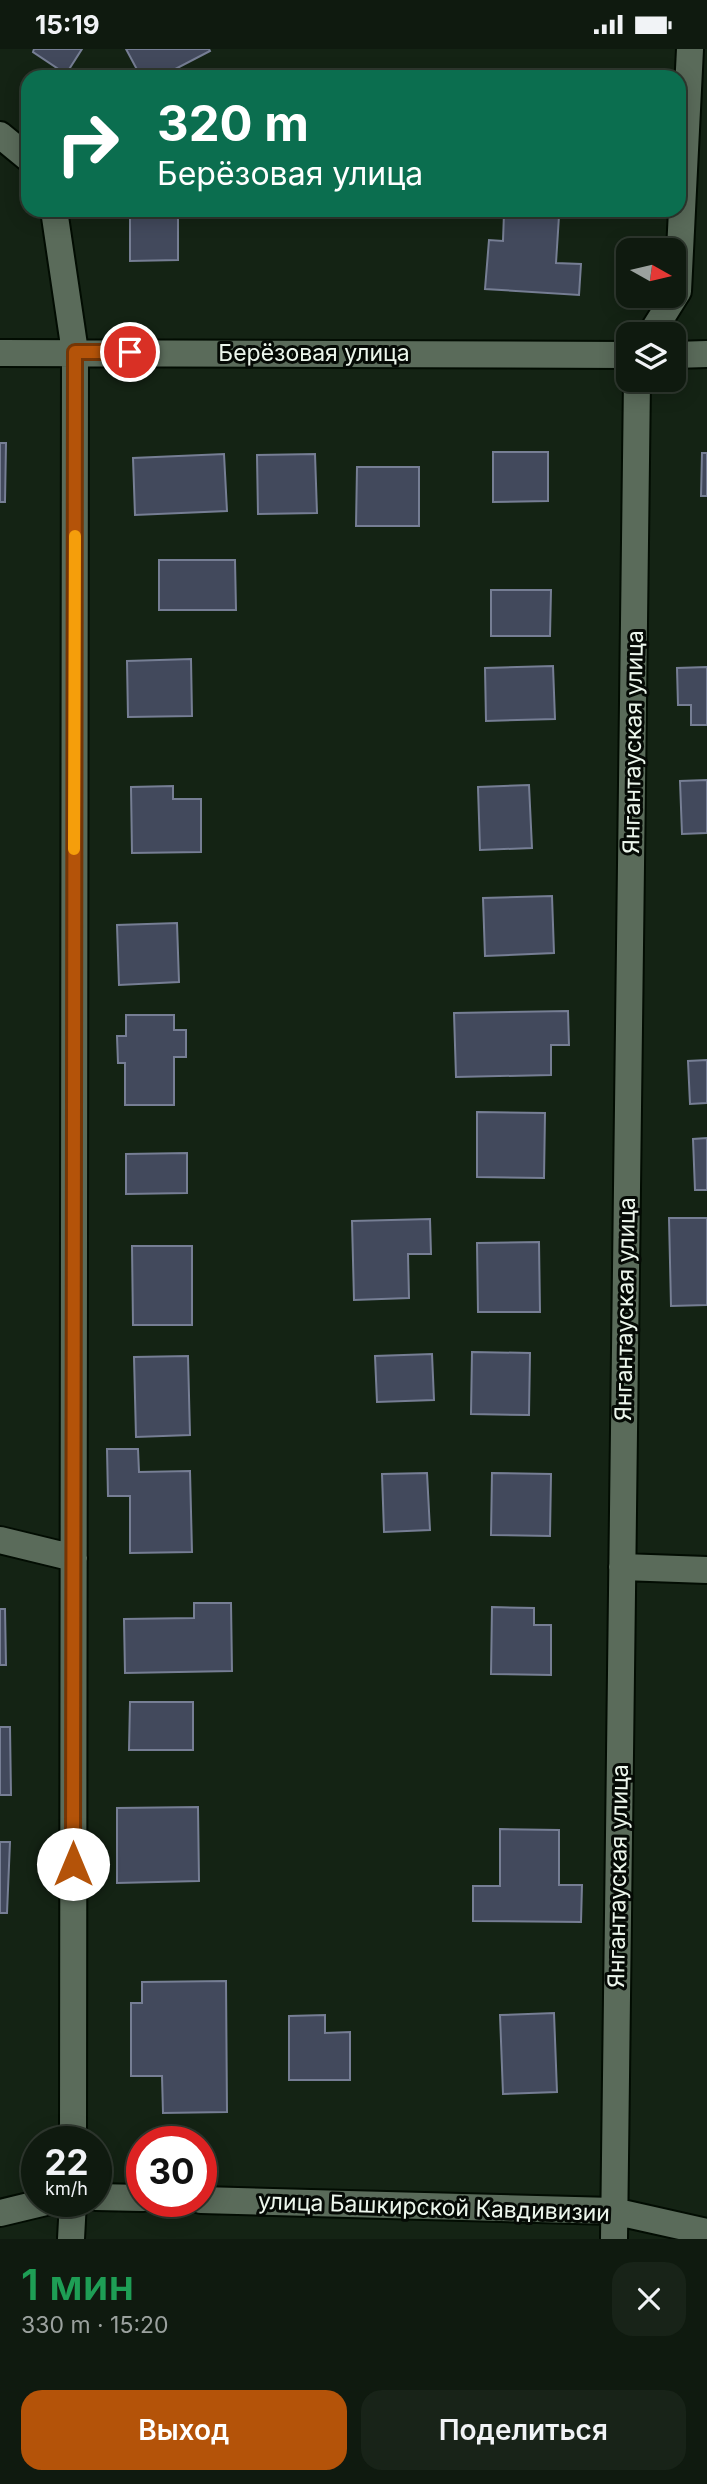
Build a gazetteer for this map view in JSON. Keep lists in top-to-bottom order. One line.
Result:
{"streets":{"street":["Берёзовая улица","Янгантауская улица","улица Башкирской Кавдивизии"]},"crossings":[["Янгантауская улица","улица Башкирской Кавдивизии"]],"north":"right","page":{"status":"15:19","turn":["320 m","Берёзовая улица"],"speed":"22 km/h","limit":"30","heading":["1 мин","330 m · 15:20"],"buttons":["Выход","Поделиться"]}}
